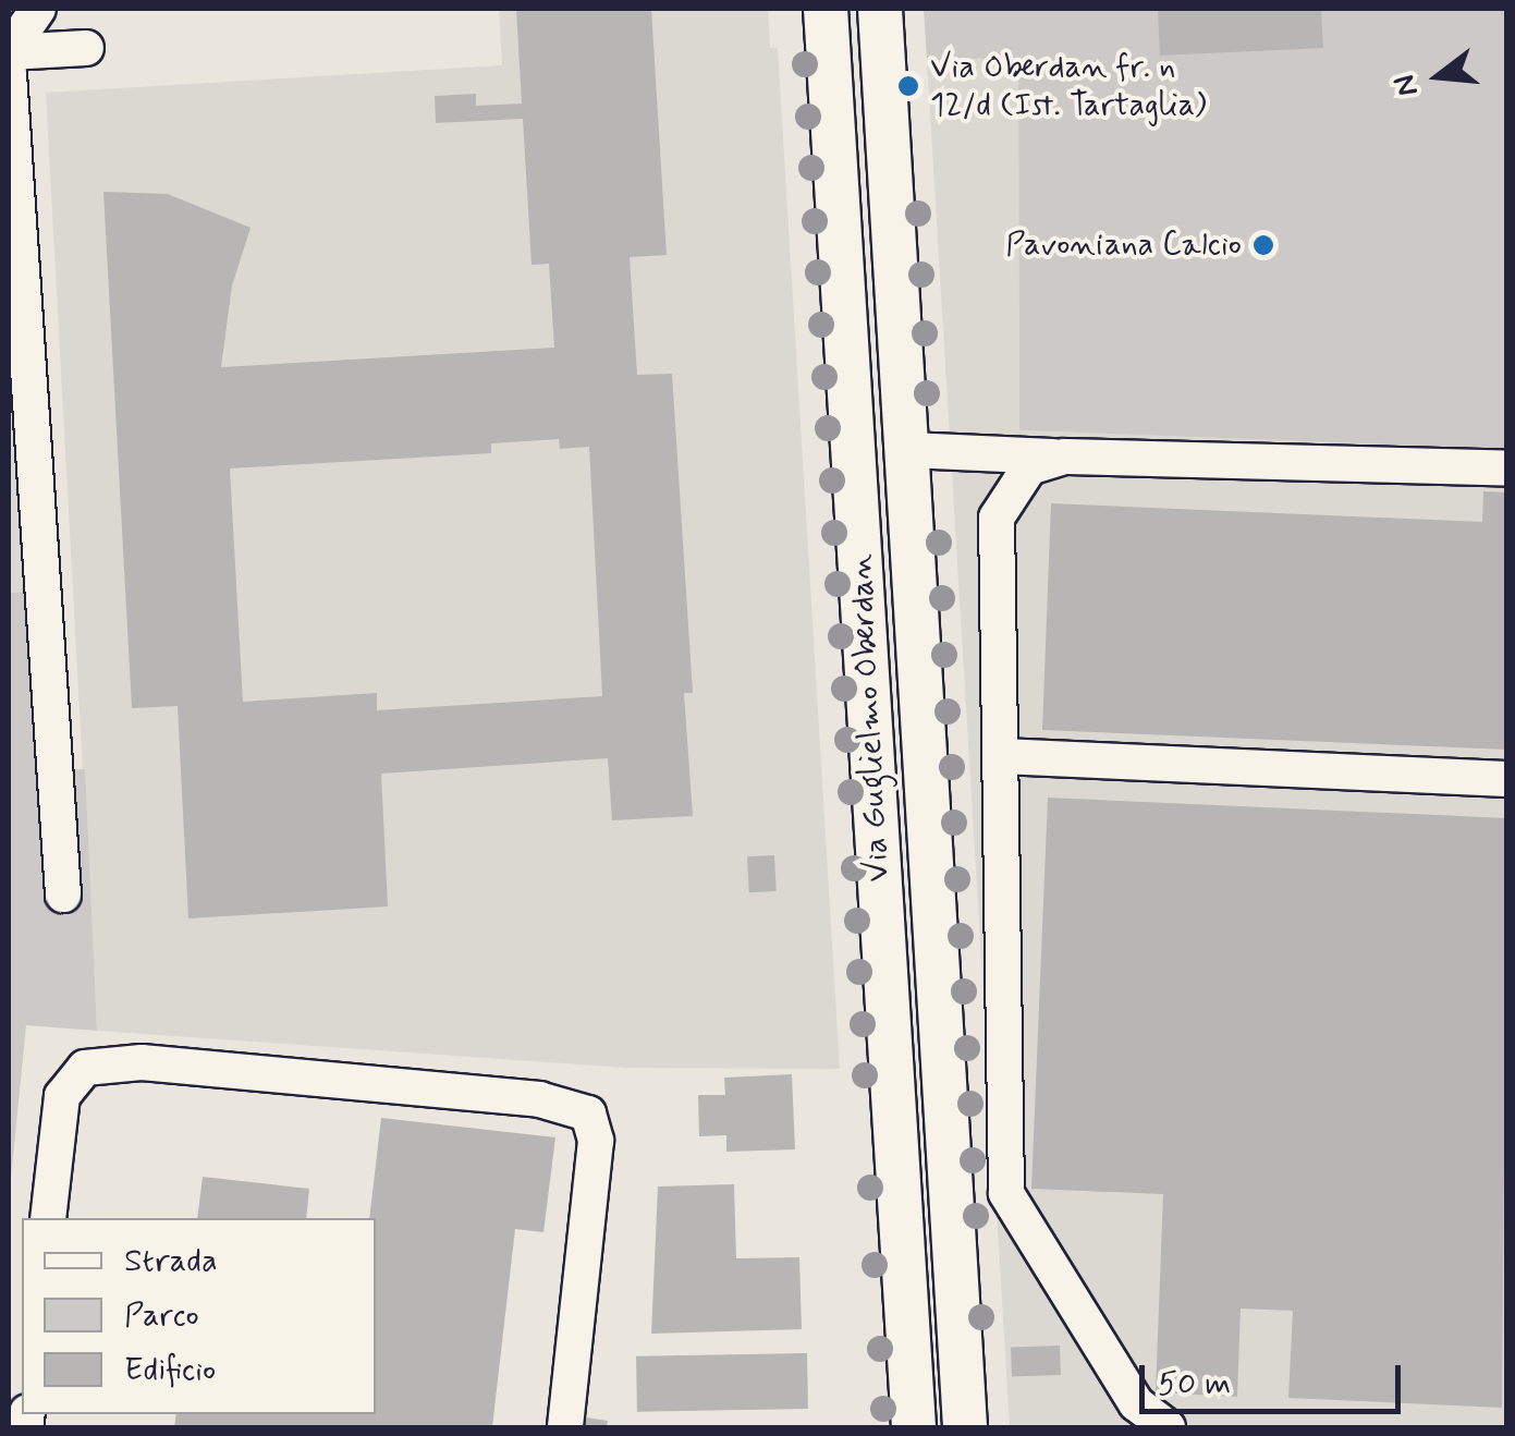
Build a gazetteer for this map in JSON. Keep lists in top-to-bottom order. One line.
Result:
{"streets":{"main road":["Via Guglielmo Oberdan"]},"places":["Via Oberdan fr. n 12/d (Ist. Tartaglia)","Pavoniana Calcio"],"legend":["Strada","Parco","Edificio"],"scale_bar":"50 m","north":"left"}
